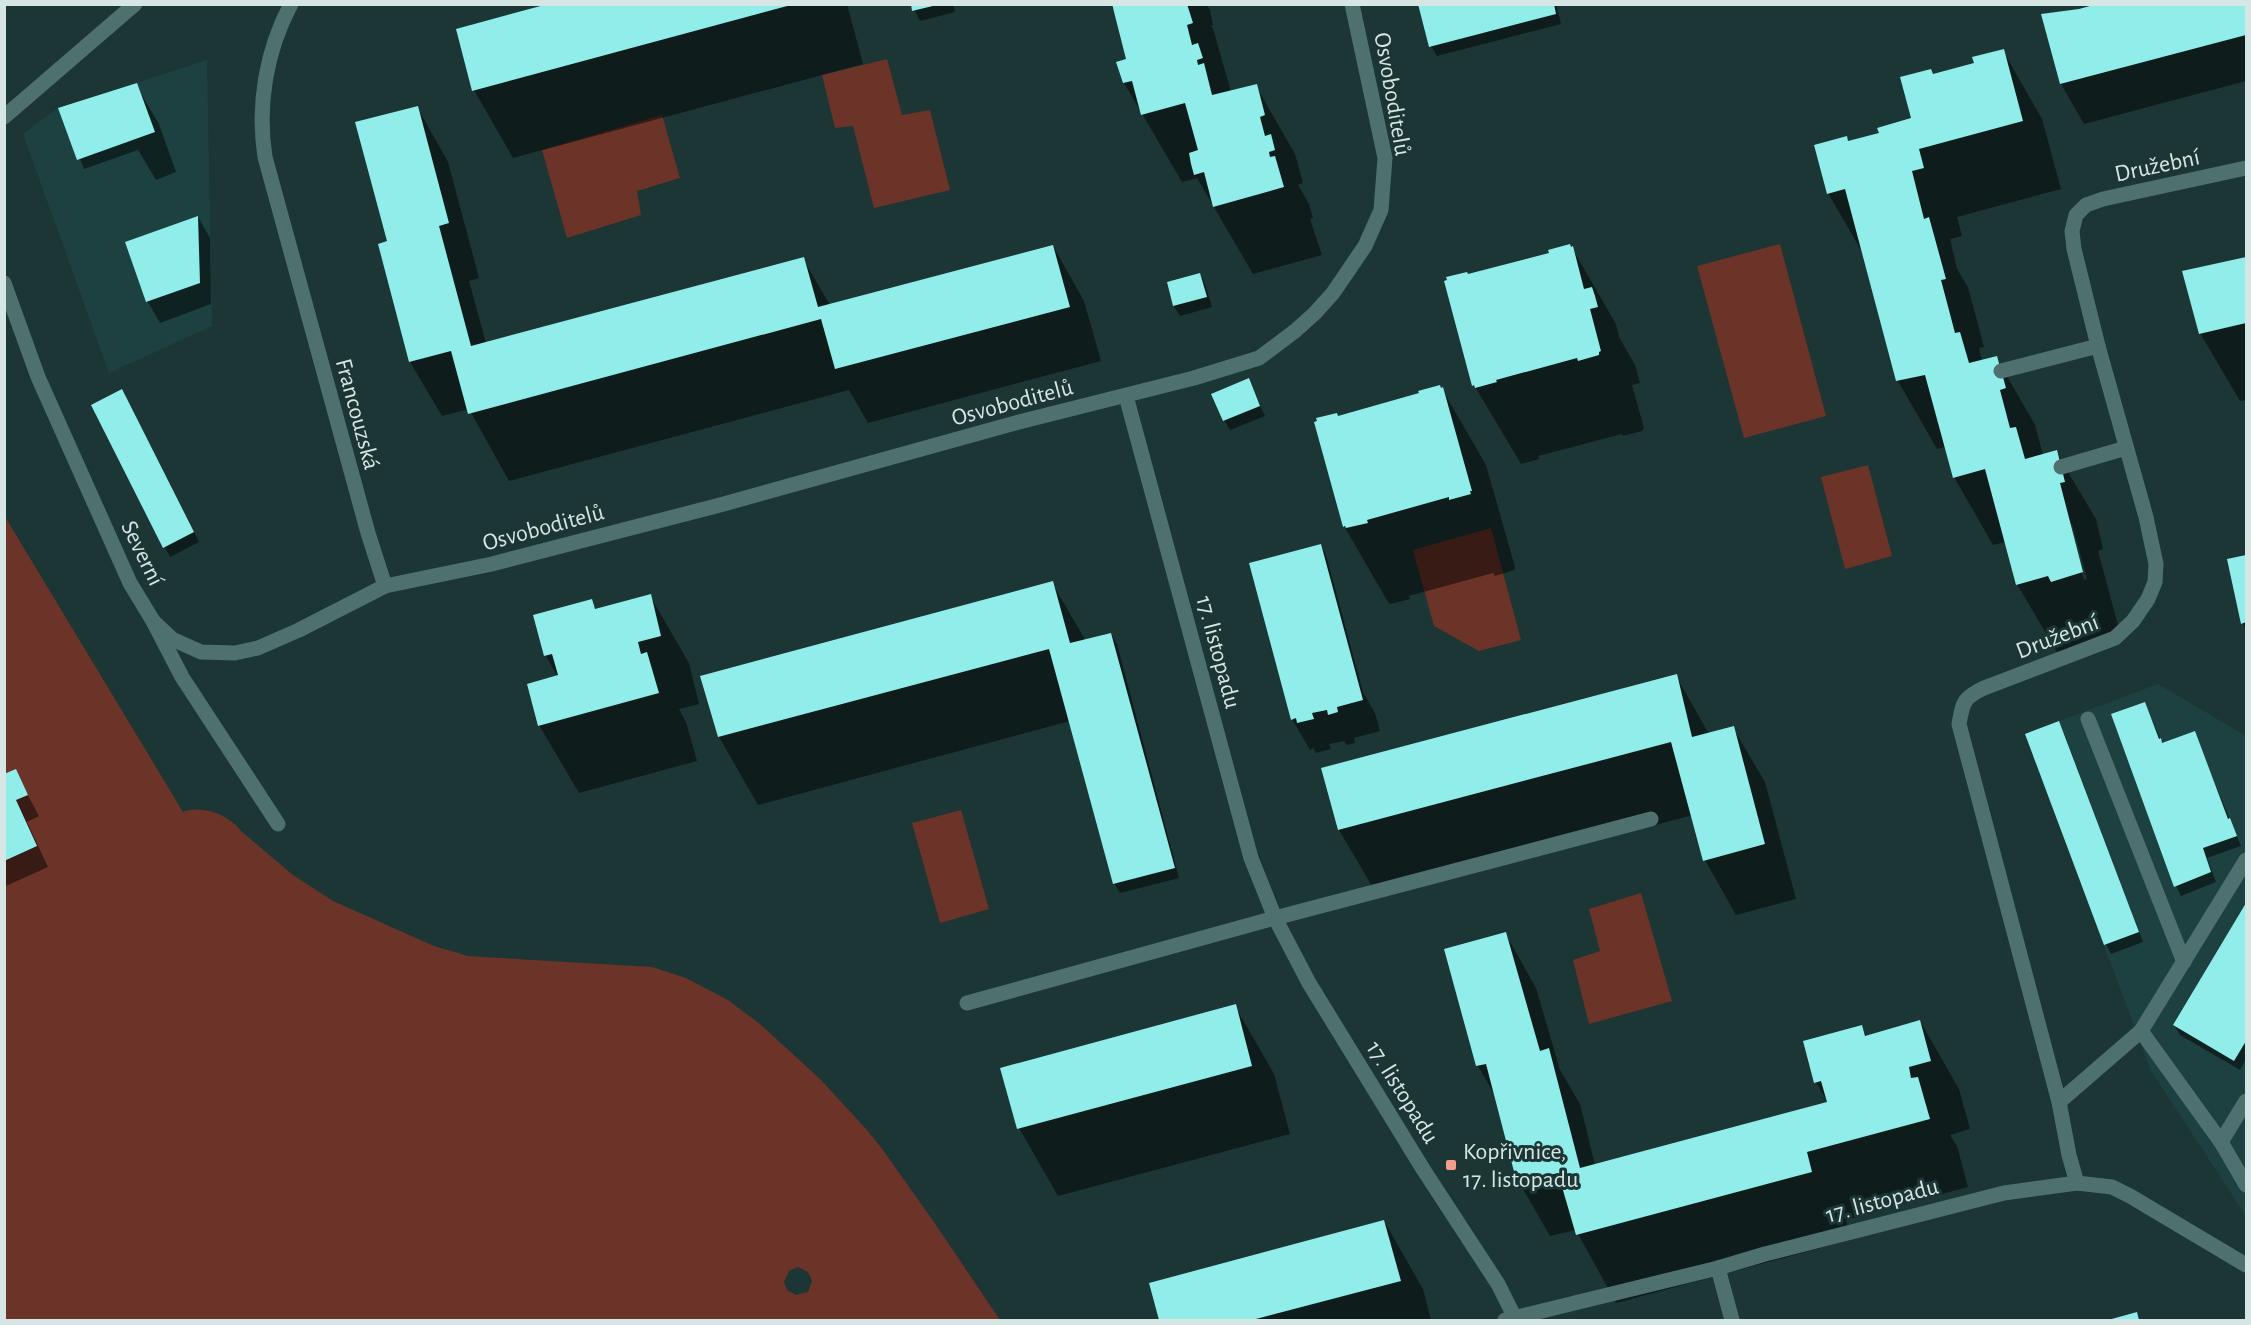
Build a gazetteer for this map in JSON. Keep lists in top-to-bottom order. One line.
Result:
{"streets":{"street":["Osvoboditelů","Družební","Francouzská","Severní","17. listopadu"]},"crossings":[["Osvoboditelů","Francouzská"],["Osvoboditelů","17. listopadu"],["Družební","17. listopadu"]],"places":{"transit":["Kopřivnice, 17. listopadu"]}}
